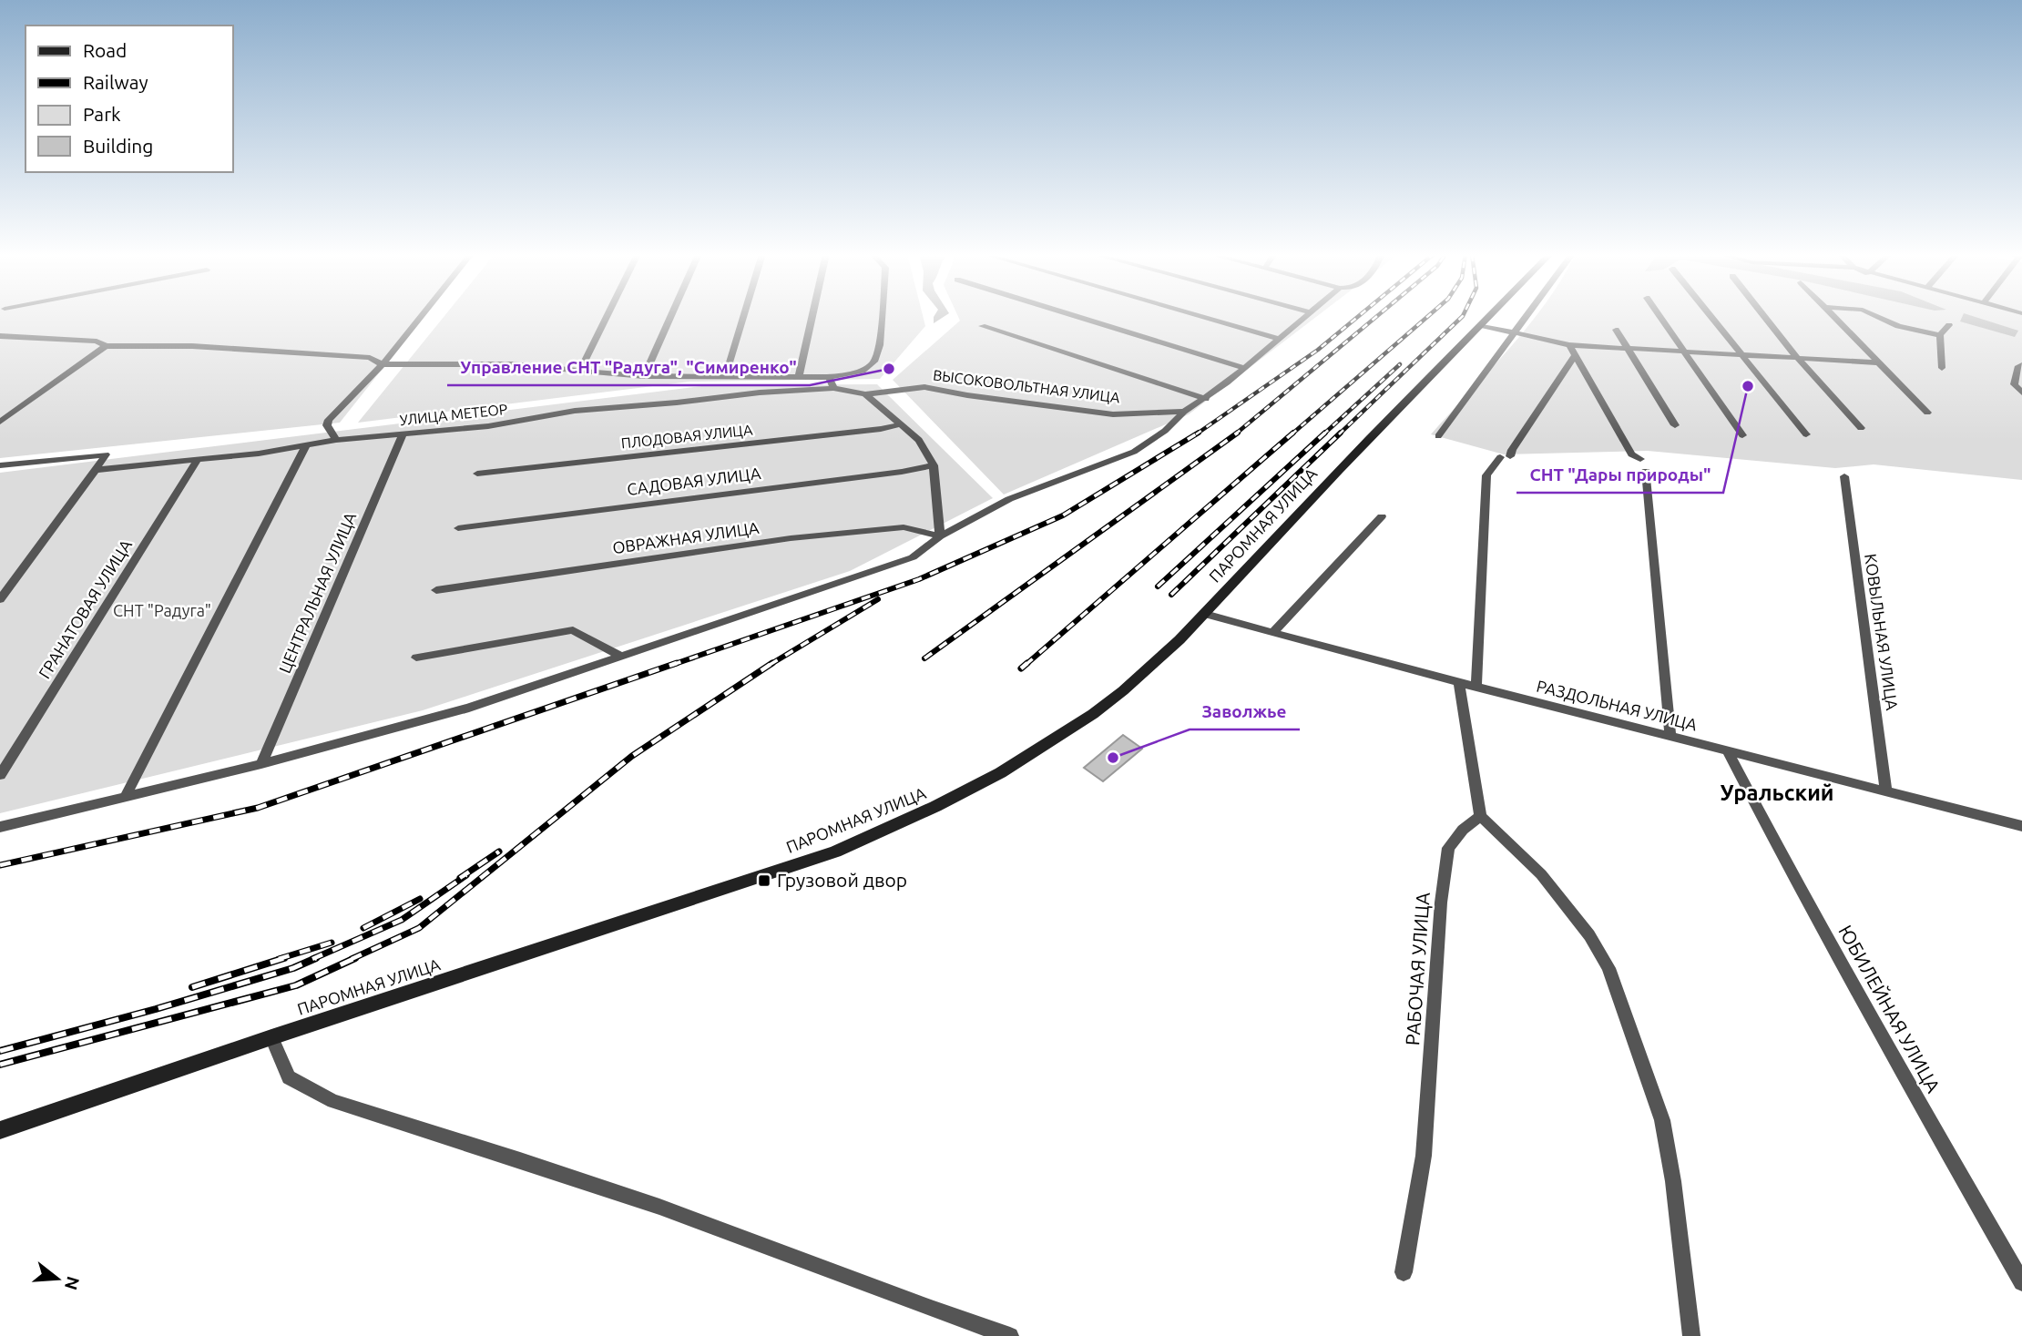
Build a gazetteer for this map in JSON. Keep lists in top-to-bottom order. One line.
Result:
{"streets":{"street":["ВЫСОКОВОЛЬТНАЯ УЛИЦА","УЛИЦА МЕТЕОР","ПЛОДОВАЯ УЛИЦА","САДОВАЯ УЛИЦА","ПАРОМНАЯ УЛИЦА","ОВРАЖНАЯ УЛИЦА","ЦЕНТРАЛЬНАЯ УЛИЦА","ГРАНАТОВАЯ УЛИЦА","КОВЫЛЬНАЯ УЛИЦА","РАЗДОЛЬНАЯ УЛИЦА","РАБОЧАЯ УЛИЦА","ЮБИЛЕЙНАЯ УЛИЦА"]},"crossings":[["ВЫСОКОВОЛЬТНАЯ УЛИЦА","УЛИЦА МЕТЕОР"],["УЛИЦА МЕТЕОР","ЦЕНТРАЛЬНАЯ УЛИЦА"],["УЛИЦА МЕТЕОР","ГРАНАТОВАЯ УЛИЦА"],["ПАРОМНАЯ УЛИЦА","РАЗДОЛЬНАЯ УЛИЦА"],["КОВЫЛЬНАЯ УЛИЦА","РАЗДОЛЬНАЯ УЛИЦА"],["РАЗДОЛЬНАЯ УЛИЦА","ЮБИЛЕЙНАЯ УЛИЦА"]],"districts":["Уральский"],"parks":["СНТ \"Радуга\""],"places":{"other":["Управление СНТ \"Радуга\", \"Симиренко\"","СНТ \"Дары природы\"","Заволжье"],"transit":["Грузовой двор"]},"legend":["Road","Railway","Park","Building"],"north":"right"}
